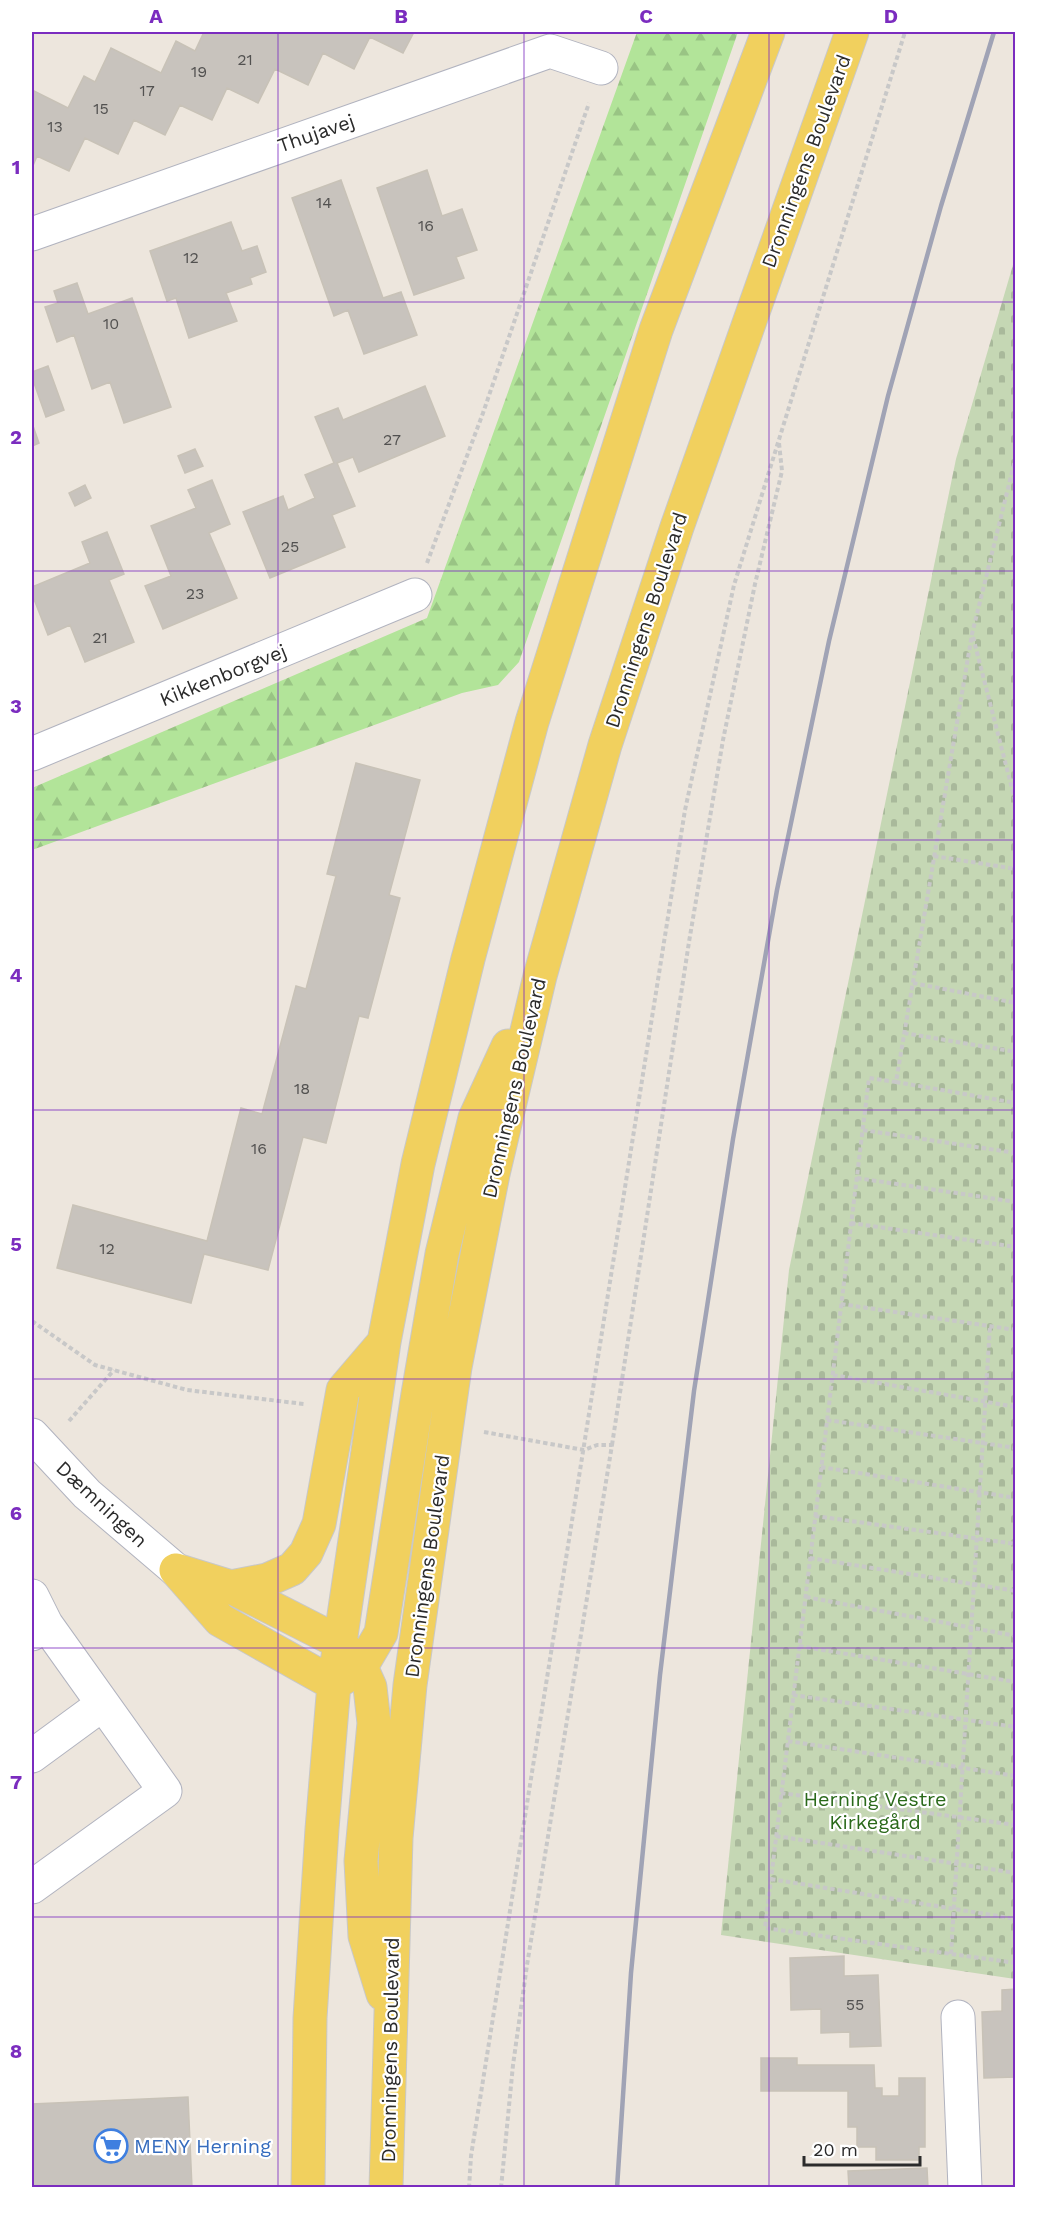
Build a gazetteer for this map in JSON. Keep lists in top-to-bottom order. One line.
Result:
{"streets":{"main road":["Dronningens Boulevard"],"street":["Thujavej","Kikkenborgvej","Dæmningen"]},"parks":["Herning Vestre Kirkegård"],"places":{"supermarket":["MENY Herning"]},"house_numbers":["21","19","17","15","13","14","16","12","10","27","25","23","21","18","16","12","55"],"scale_bar":"20 m","grid":{"columns":["A","B","C","D"],"rows":["1","2","3","4","5","6","7","8"]}}
